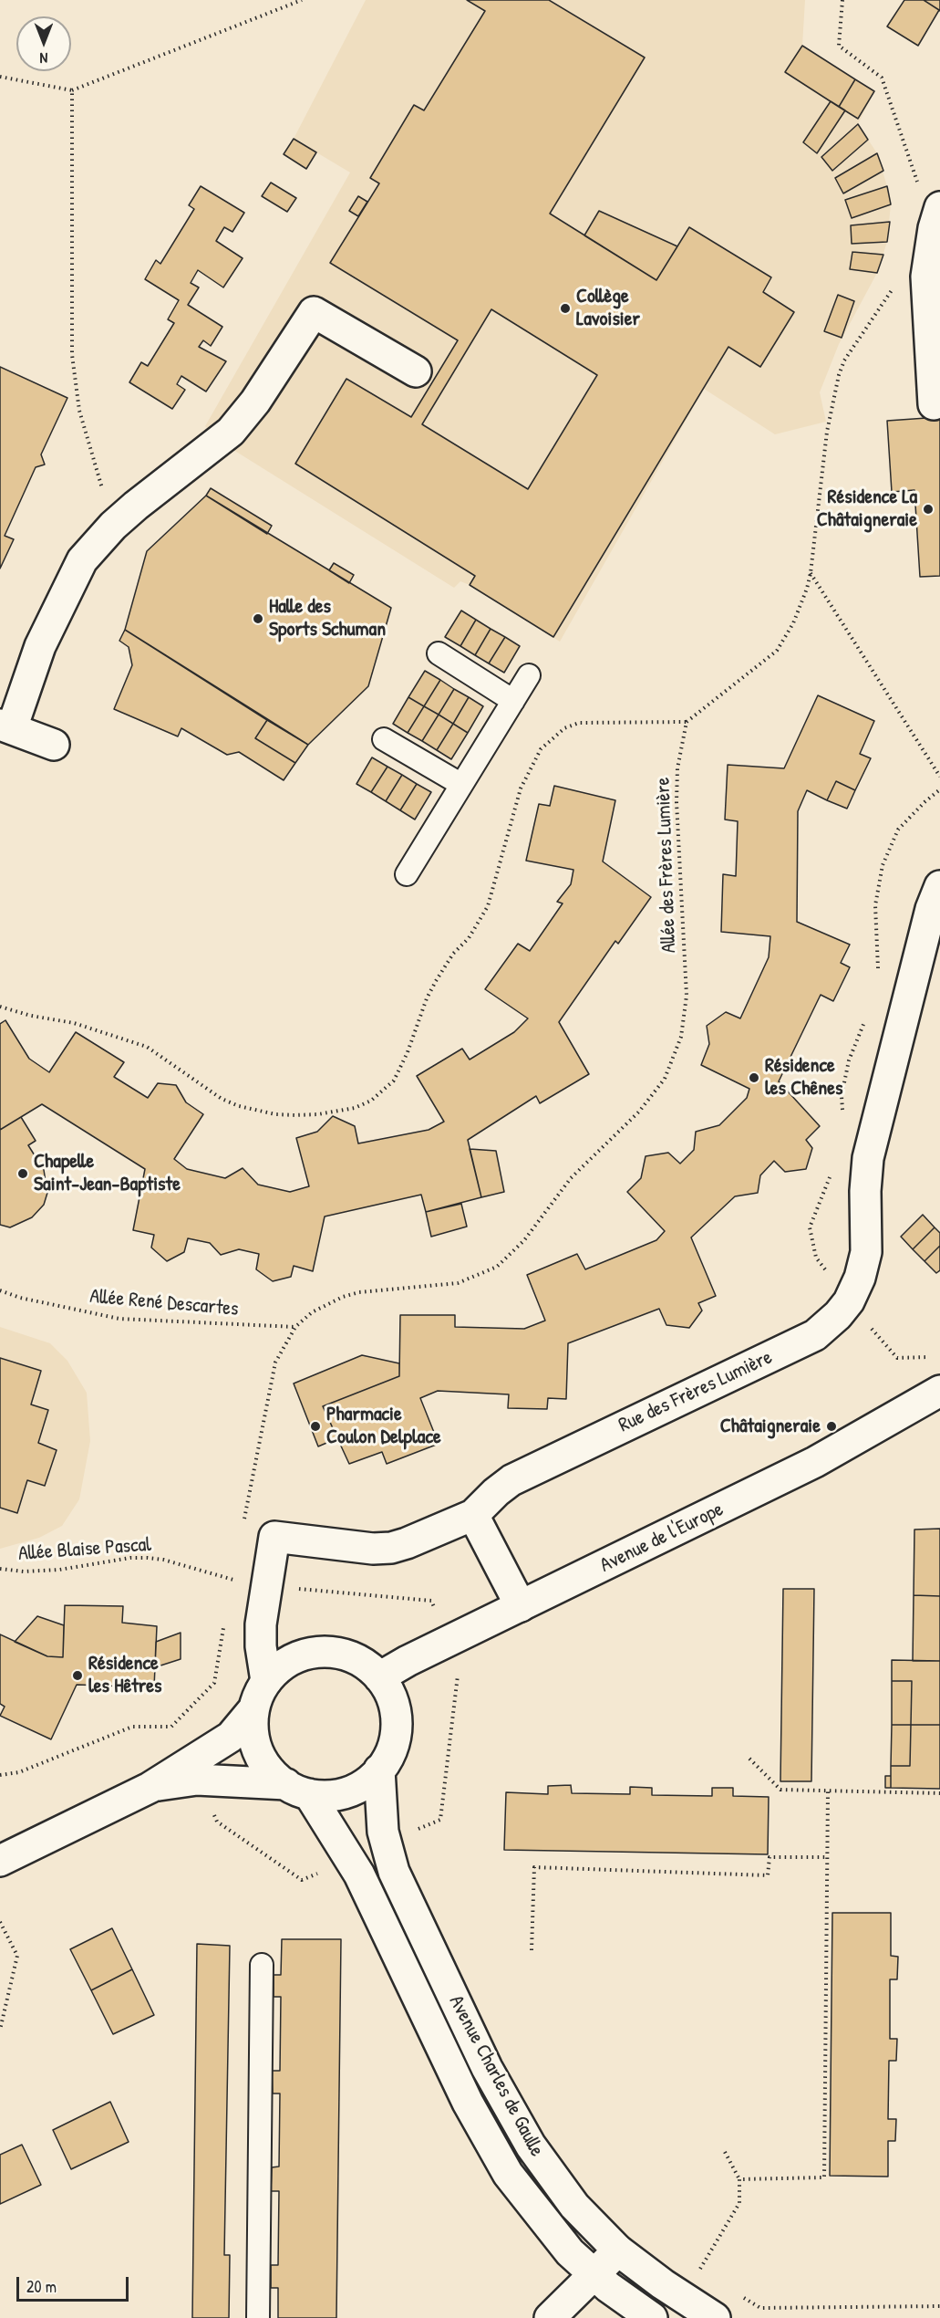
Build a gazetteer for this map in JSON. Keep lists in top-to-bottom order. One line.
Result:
{"streets":{"street":["Rue des Frères Lumière","Avenue de l'Europe","Avenue Charles de Gaulle"],"path":["Allée des Frères Lumière","Allée René Descartes","Allée Blaise Pascal"]},"crossings":[["Allée des Frères Lumière","Allée René Descartes"],["Rue des Frères Lumière","Avenue de l'Europe"],["Rue des Frères Lumière","Allée Blaise Pascal"],["Rue des Frères Lumière","Avenue Charles de Gaulle"],["Avenue de l'Europe","Avenue Charles de Gaulle"]],"places":["Collège Lavoisier","Résidence La Châtaigneraie","Halle des Sports Schuman","Résidence les Chênes","Chapelle Saint-Jean-Baptiste","Pharmacie Coulon Delplace","Châtaigneraie","Résidence les Hêtres"],"scale_bar":"20 m","north":"bottom"}
